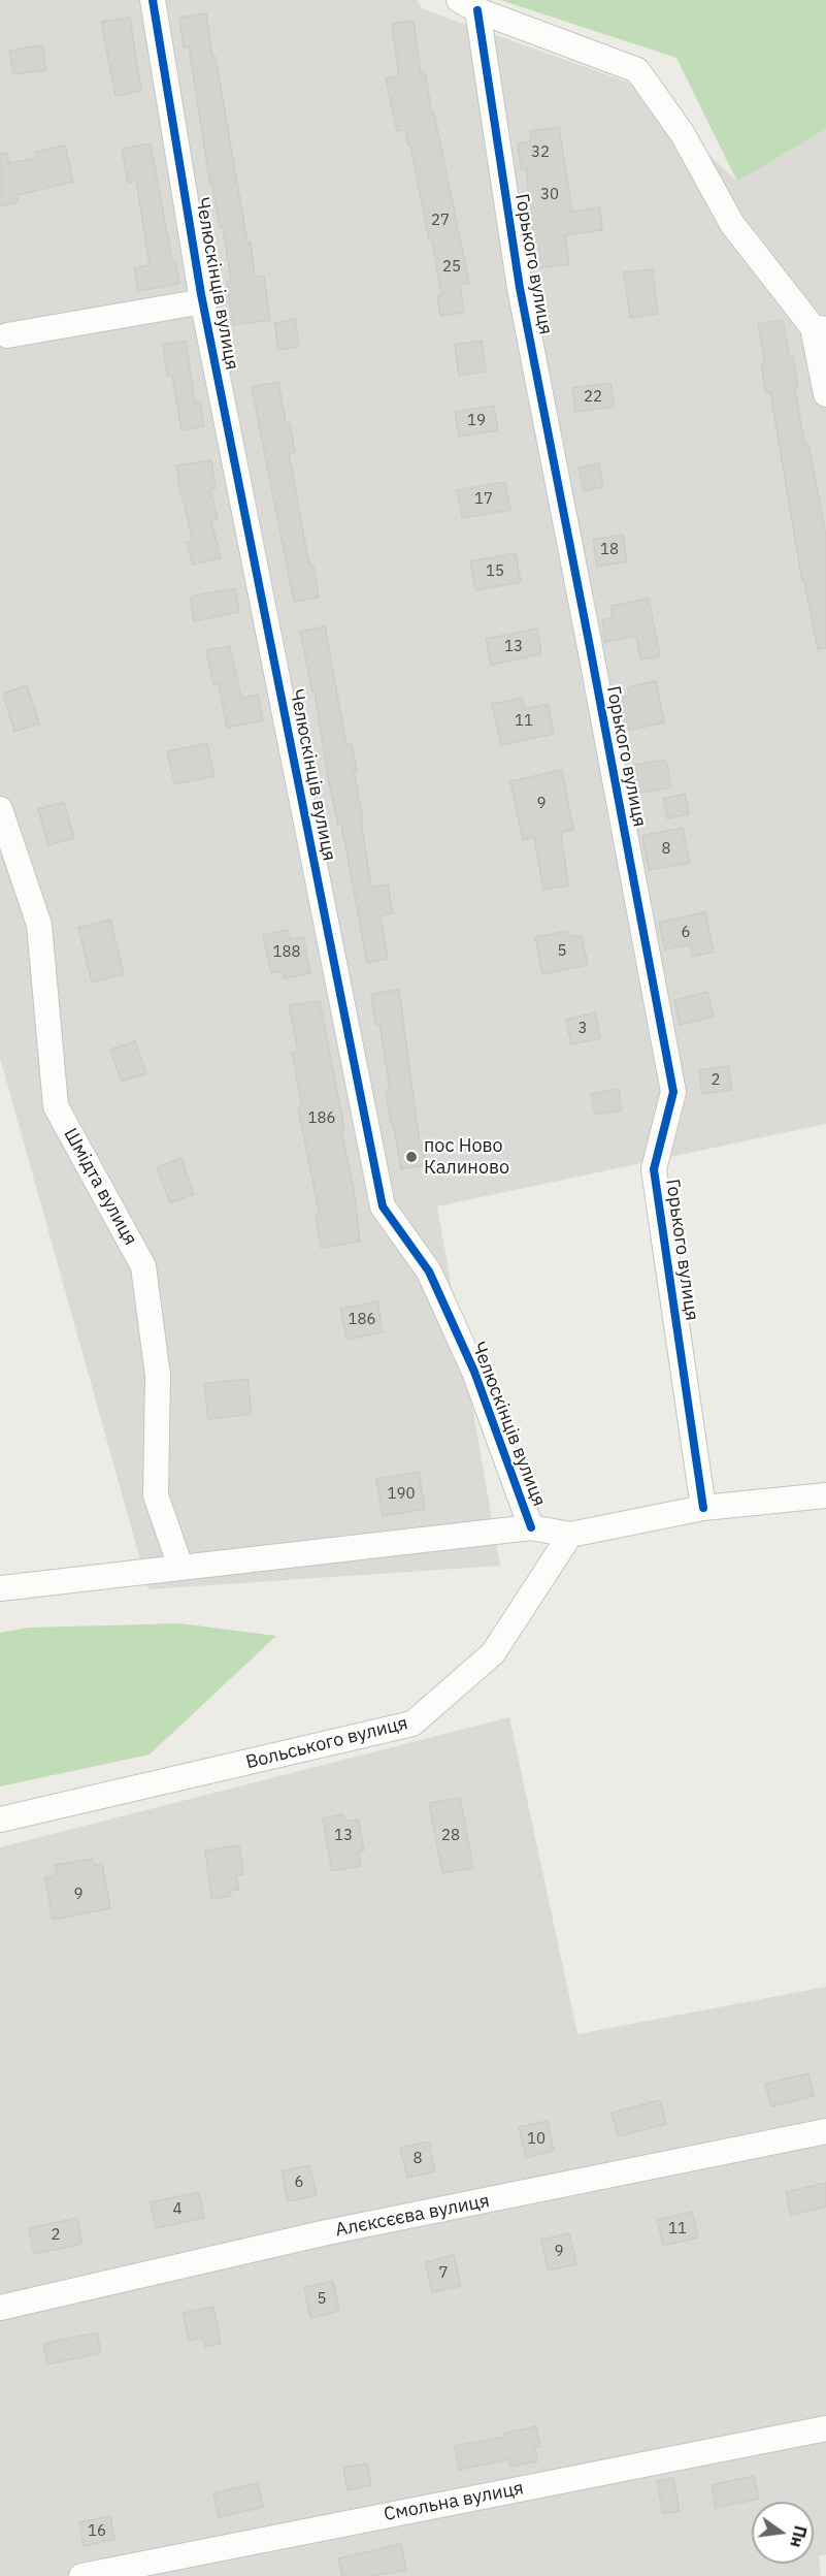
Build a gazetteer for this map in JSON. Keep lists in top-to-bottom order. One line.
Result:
{"streets":{"street":["Горького вулиця","Челюскінців вулиця","Шмідта вулиця","Вольського вулиця","Алєксєєва вулиця","Смольна вулиця"]},"places":["пос Ново Калиново"],"house_numbers":["32","30","27","25","22","19","17","18","15","13","11","9","8","6","5","188","3","2","186","186","190","13","28","9","10","8","6","4","11","2","9","7","5","16"],"north":"right"}
